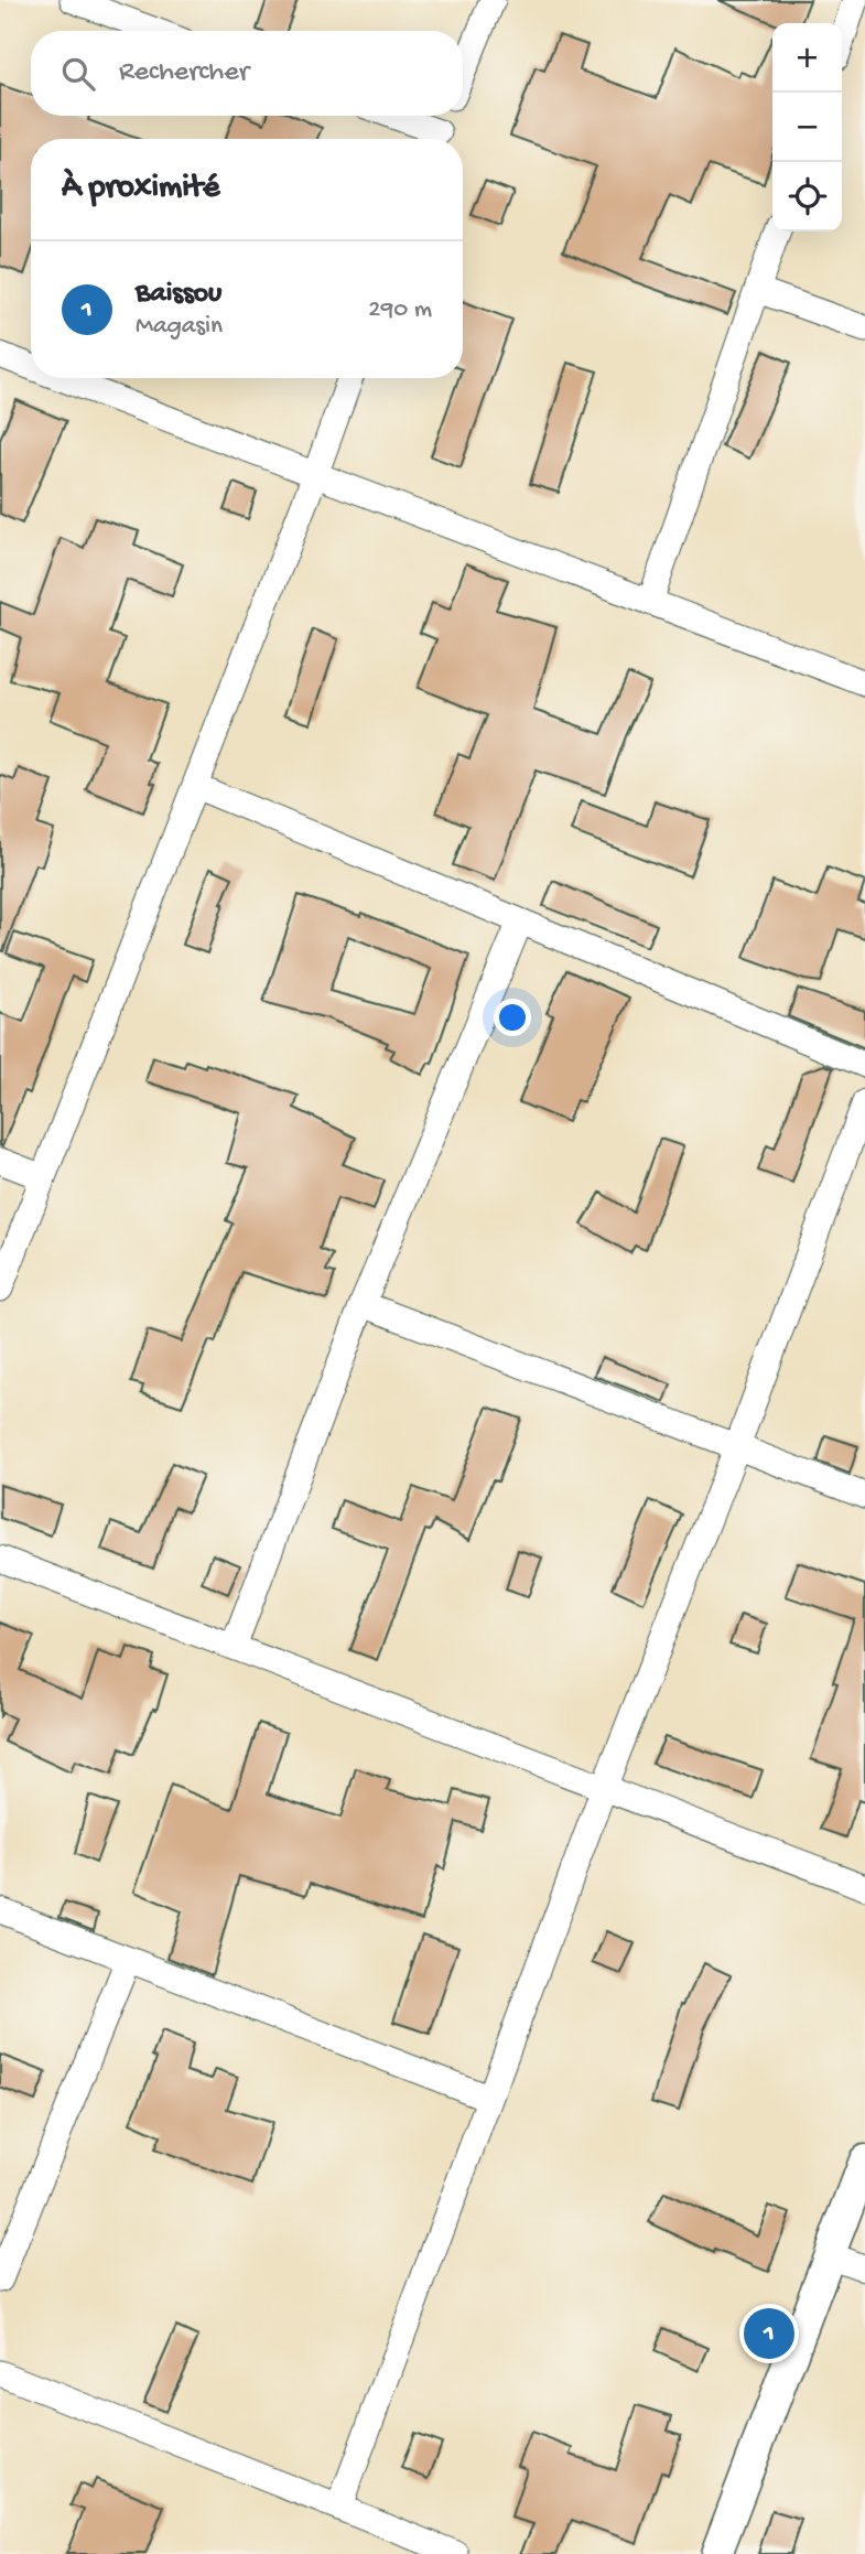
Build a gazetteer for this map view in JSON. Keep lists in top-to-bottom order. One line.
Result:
{"page":{"map_buttons":["+","−"],"search":"Rechercher","heading":"À proximité","list":[{"mark":"1","name":"Baissou","note":"Magasin","value":"290 m"}],"pins":"1"}}
